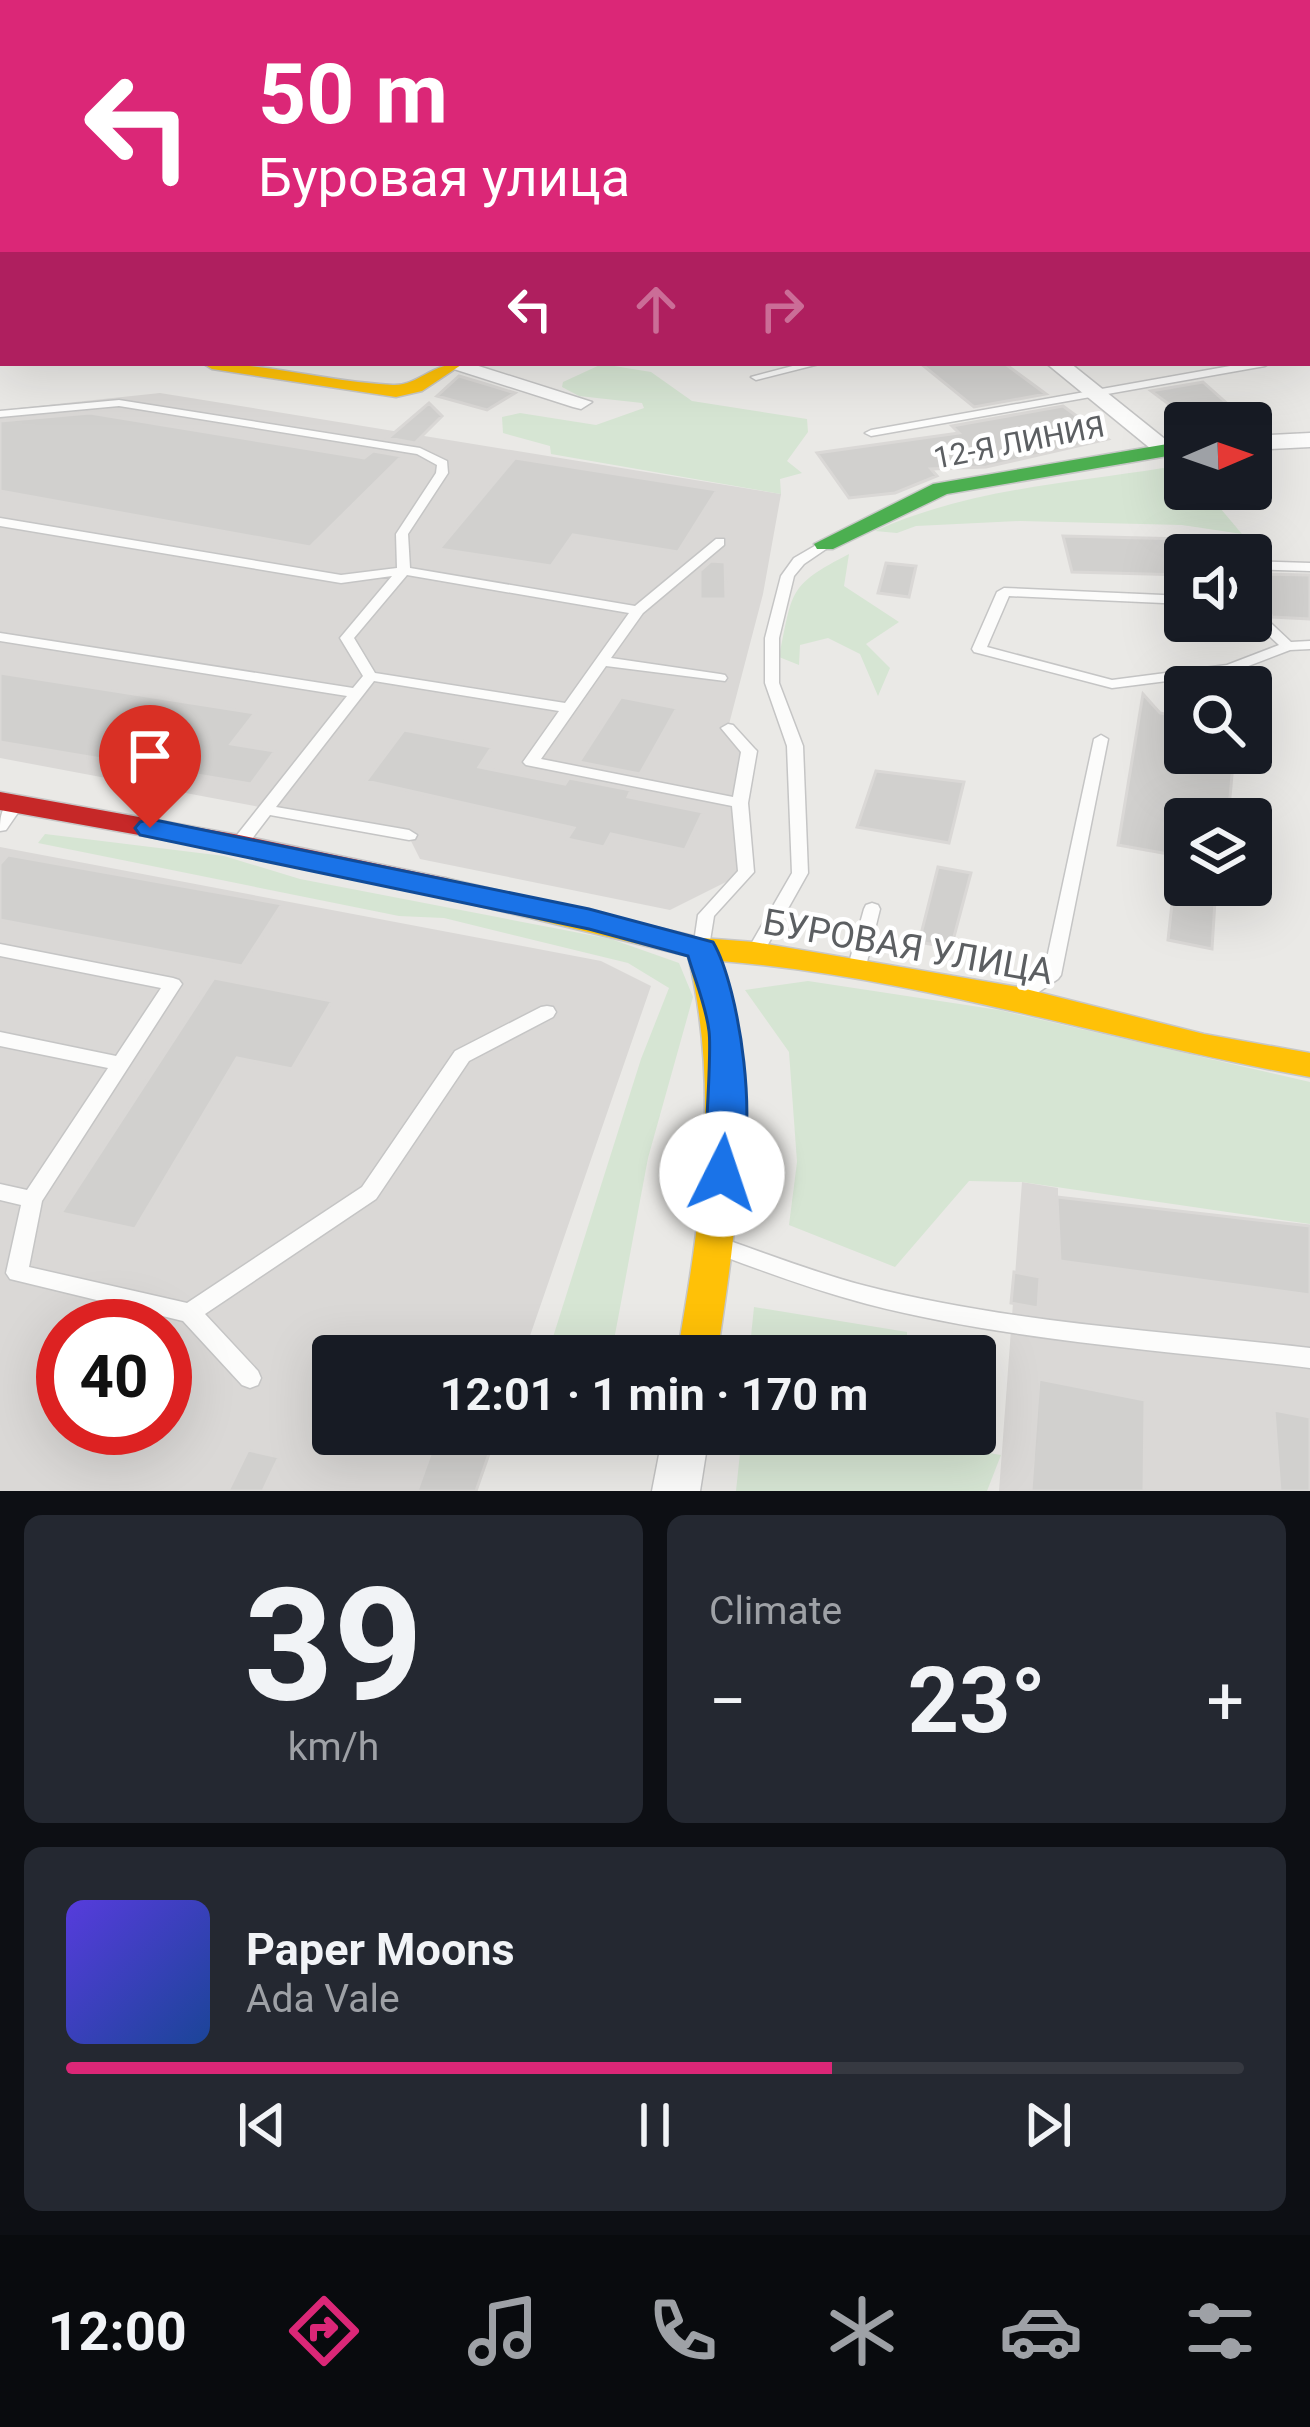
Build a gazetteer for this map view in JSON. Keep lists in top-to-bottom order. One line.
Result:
{"streets":{"street":["12-Я ЛИНИЯ","БУРОВАЯ УЛИЦА"]},"north":"right","page":{"turn":["50 m","Буровая улица"],"limit":"40","trip":"12:01 · 1 min · 170 m","tile":[["39","km/h"],"Climate"],"heat":["−","23°","+"],"song":["Paper Moons","Ada Vale"],"tabs":"12:00"}}
